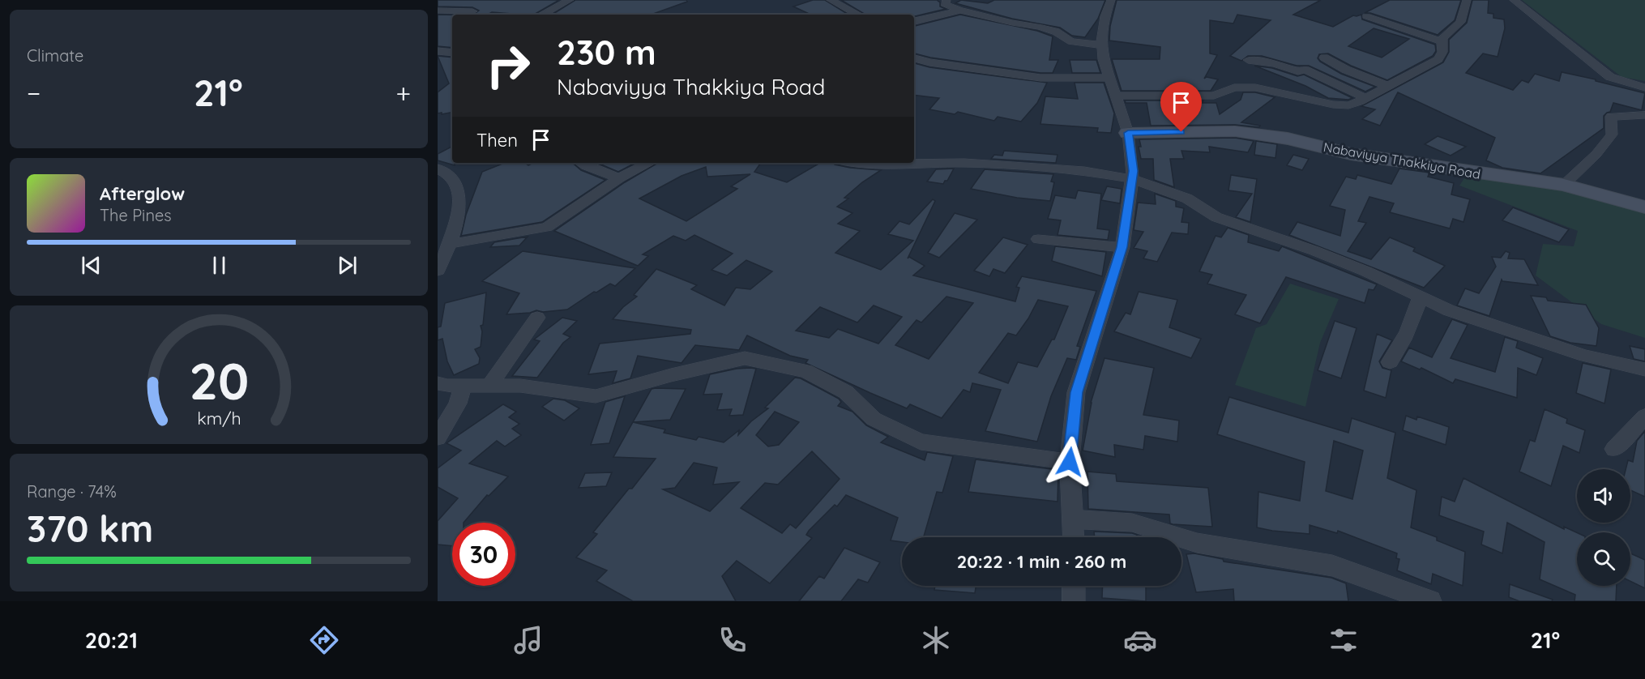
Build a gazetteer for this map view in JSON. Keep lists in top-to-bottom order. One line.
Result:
{"streets":{"street":["Nabaviyya Thakkiya Road"]},"page":{"tile":["Climate",["Range · 74%","370 km"]],"turn":["230 m","Nabaviyya Thakkiya Road"],"heat":["−","21°","+"],"then":"Then","song":["Afterglow","The Pines"],"limit":"30","trip":"20:22 · 1 min · 260 m","tabs":["20:21","21°"],"gauge":["20","km/h"]}}
